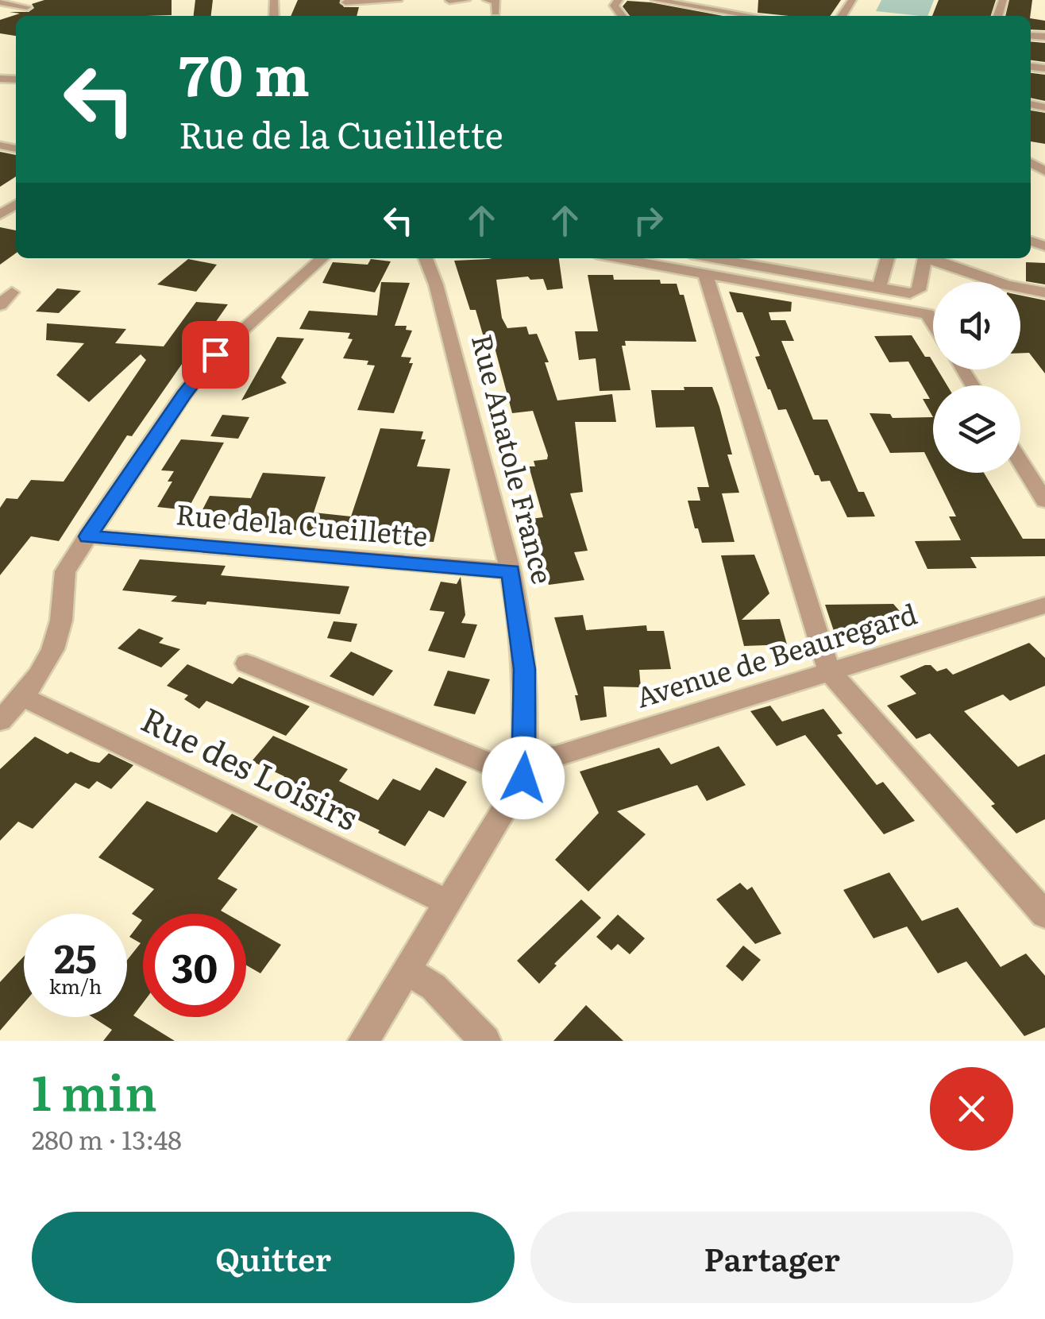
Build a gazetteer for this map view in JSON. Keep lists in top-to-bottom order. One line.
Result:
{"streets":{"street":["Rue Anatole France","Rue de la Cueillette","Avenue de Beauregard","Rue des Loisirs"]},"crossings":[["Rue Anatole France","Rue de la Cueillette"],["Rue Anatole France","Avenue de Beauregard"]],"page":{"turn":["70 m","Rue de la Cueillette"],"speed":"25 km/h","limit":"30","heading":["1 min","280 m · 13:48"],"buttons":["Quitter","Partager"]}}
